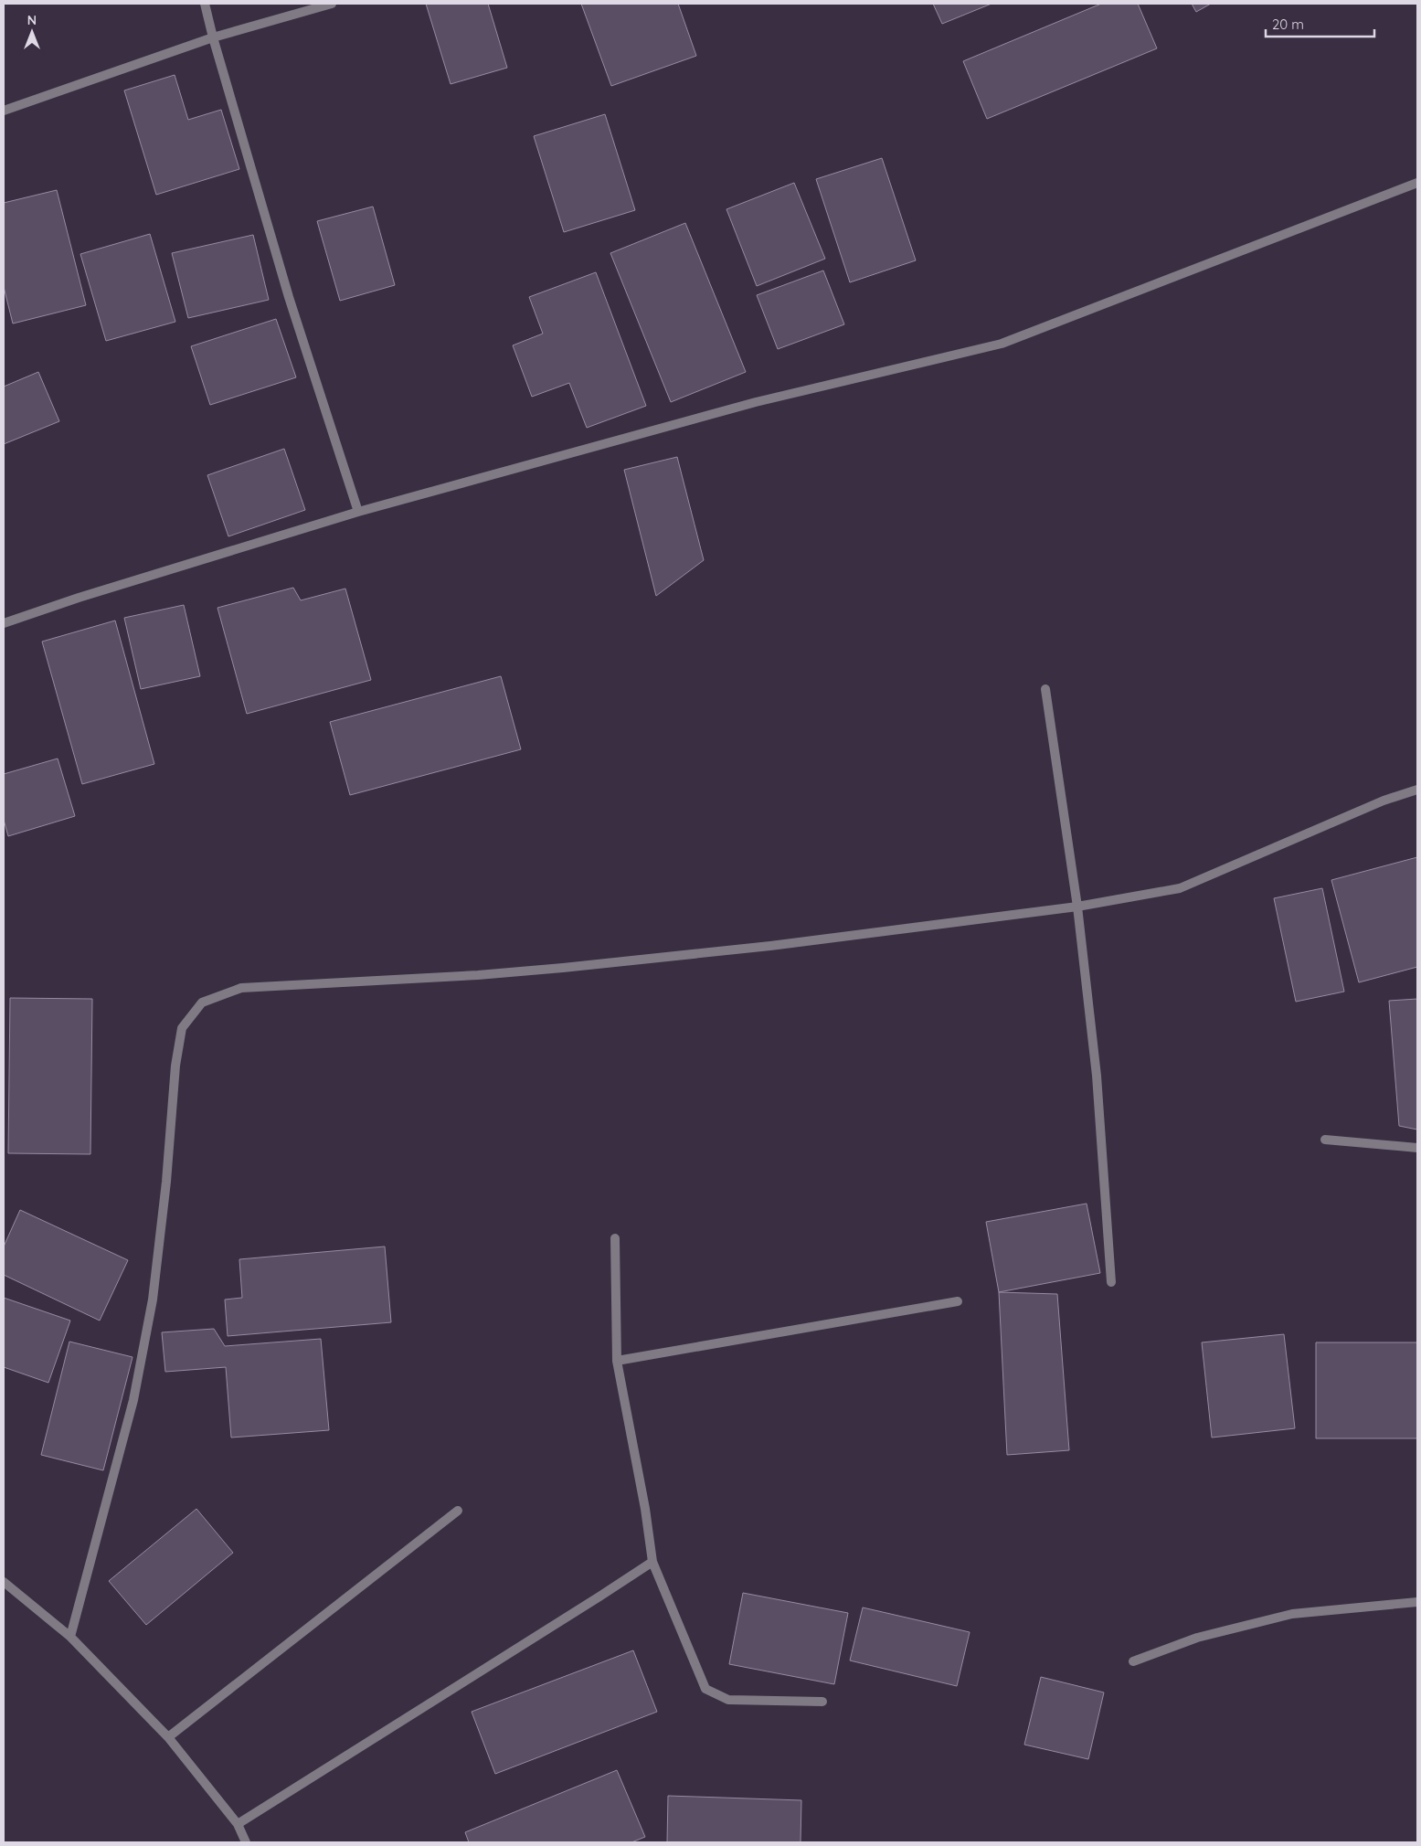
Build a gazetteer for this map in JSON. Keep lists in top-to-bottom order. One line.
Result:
{"scale_bar":"20 m","north":"top"}
